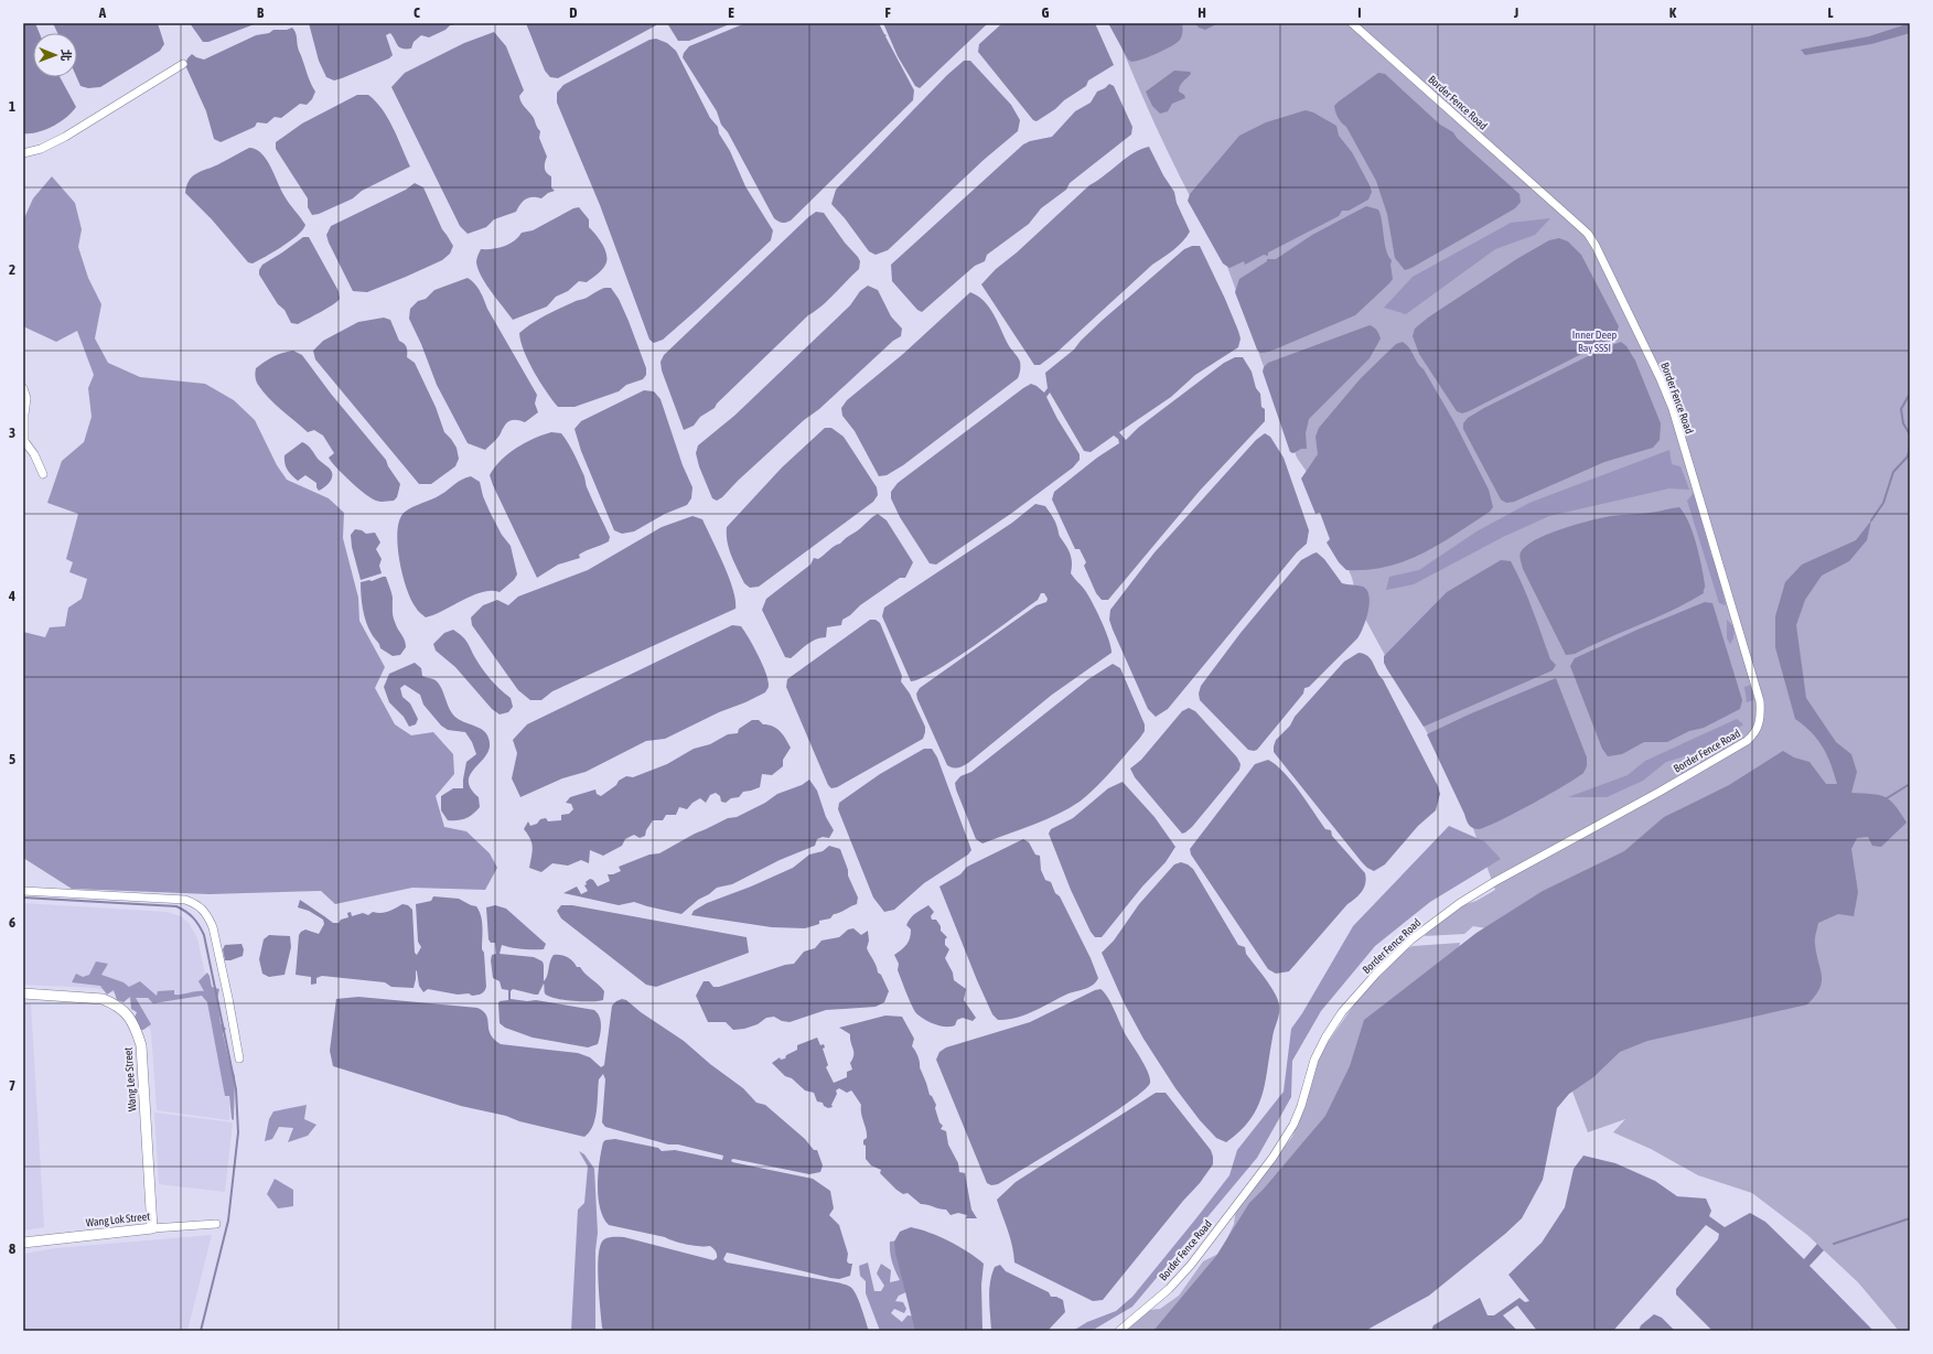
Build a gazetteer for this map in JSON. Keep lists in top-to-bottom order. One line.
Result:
{"streets":{"street":["Border Fence Road","Wang Lee Street","Wang Lok Street"]},"crossings":[["Wang Lee Street","Wang Lok Street"]],"parks":["Inner Deep Bay SSSI"],"north":"right","grid":{"columns":["A","B","C","D","E","F","G","H","I","J","K","L"],"rows":["1","2","3","4","5","6","7","8"]}}
